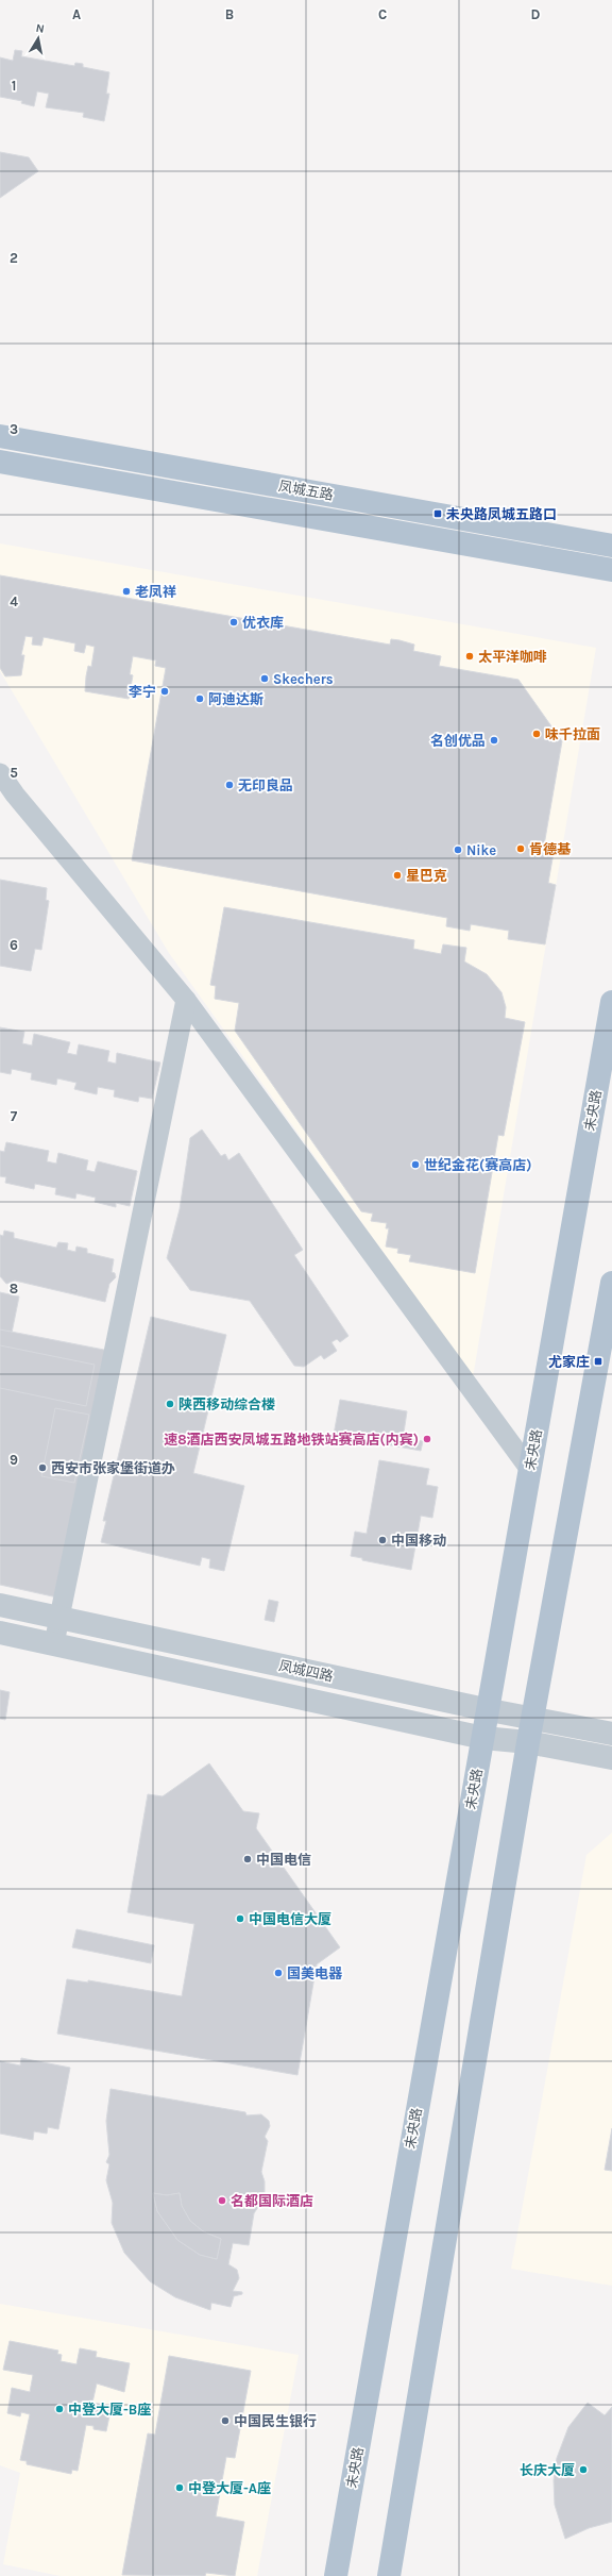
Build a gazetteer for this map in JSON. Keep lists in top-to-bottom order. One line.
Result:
{"streets":{"main road":["凤城五路","未央路"],"street":["凤城四路"]},"crossings":[["未央路","凤城四路"]],"places":{"transit":["未央路凤城五路口","尤家庄"],"other":["老凤祥","优衣库","太平洋咖啡","Skechers","李宁","阿迪达斯","味千拉面","名创优品","无印良品","肯德基","Nike","星巴克","世纪金花(赛高店)","陕西移动综合楼","速8酒店西安凤城五路地铁站赛高店(内宾)","西安市张家堡街道办","中国移动","中国电信","中国电信大厦","国美电器","名都国际酒店","中登大厦-B座","中国民生银行","长庆大厦","中登大厦-A座"]},"north":"top","grid":{"columns":["A","B","C","D"],"rows":["1","2","3","4","5","6","7","8","9"]}}
